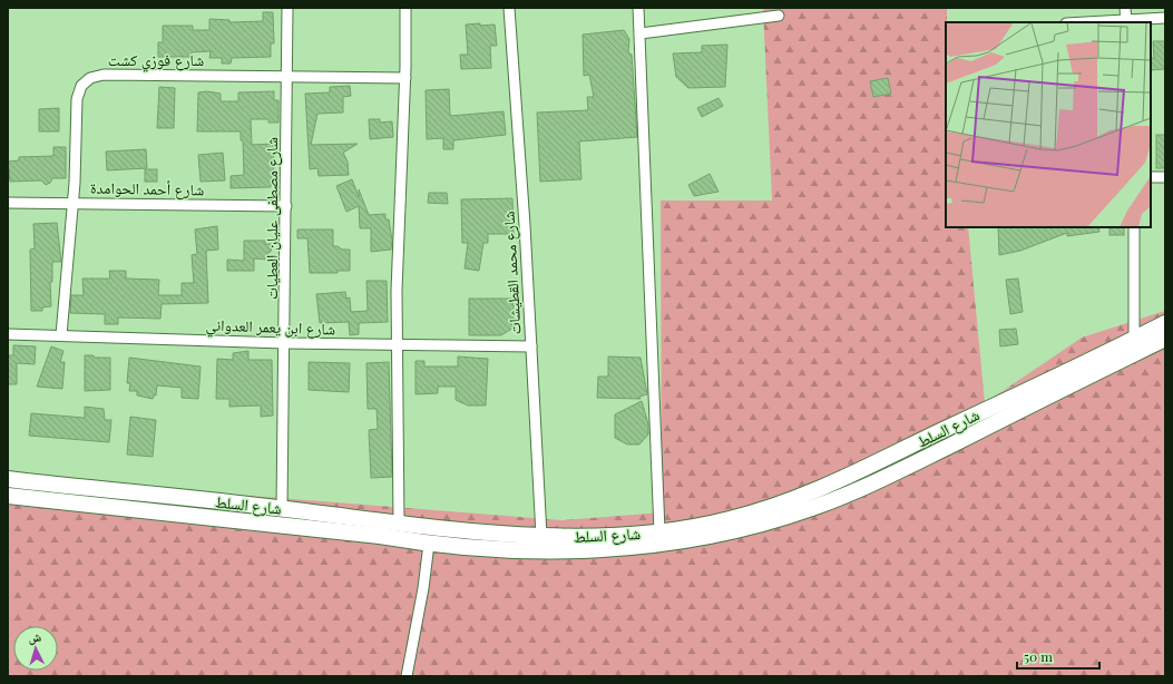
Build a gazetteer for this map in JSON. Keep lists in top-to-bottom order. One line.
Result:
{"streets":{"main road":["شارع السلط"],"street":["شارع فوزي كشت","شارع أحمد الحوامدة","شارع مصطفى عليان العطيات","شارع محمد القطيشات","شارع ابن يعمر العدواني"]},"crossings":[["شارع فوزي كشت","شارع أحمد الحوامدة"],["شارع فوزي كشت","شارع مصطفى عليان العطيات"],["شارع فوزي كشت","شارع ابن يعمر العدواني"],["شارع أحمد الحوامدة","شارع مصطفى عليان العطيات"],["شارع مصطفى عليان العطيات","شارع ابن يعمر العدواني"],["شارع مصطفى عليان العطيات","شارع السلط"],["شارع محمد القطيشات","شارع ابن يعمر العدواني"],["شارع محمد القطيشات","شارع السلط"]],"scale_bar":"50 m","north":"top"}
